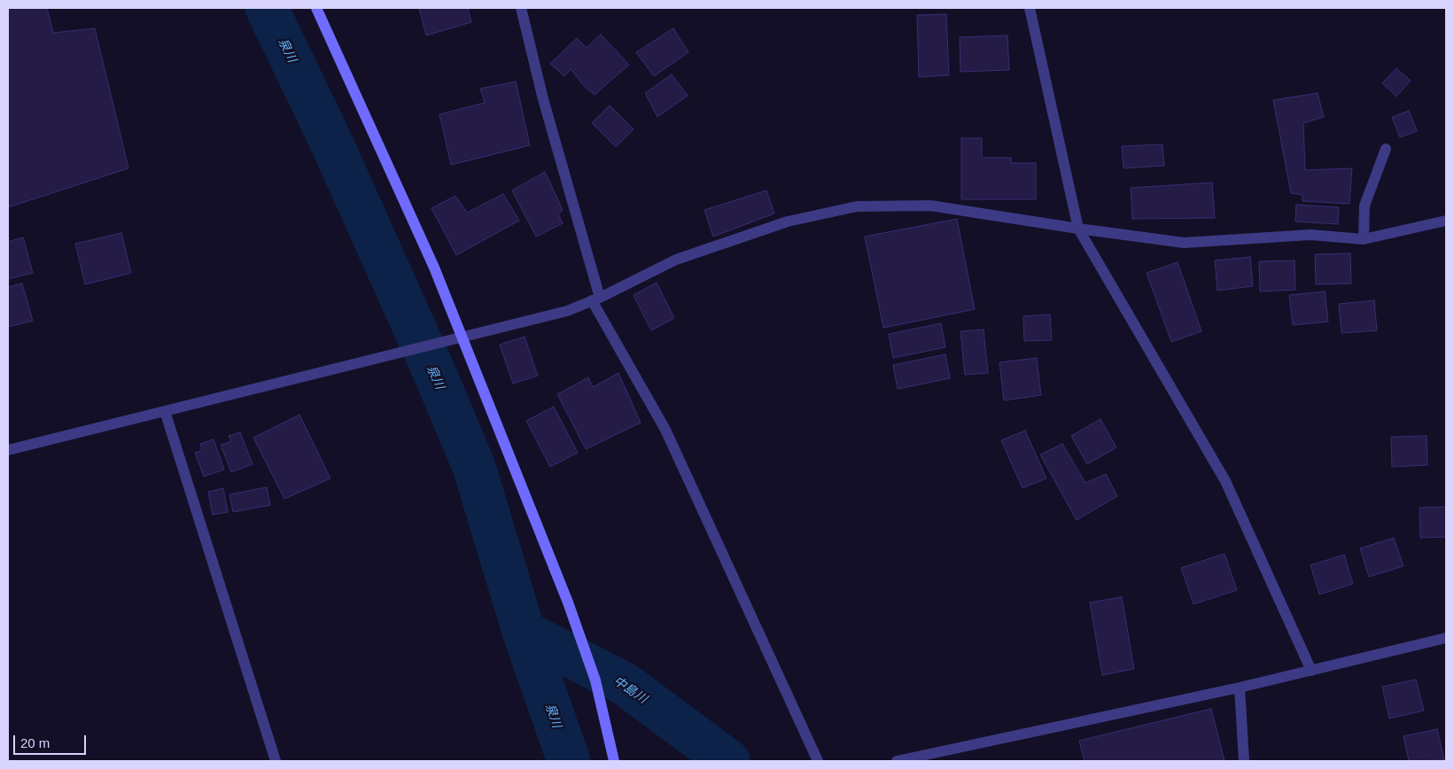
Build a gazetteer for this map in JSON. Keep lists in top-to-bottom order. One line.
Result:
{"water":["泉川","中島川"],"scale_bar":"20 m"}
